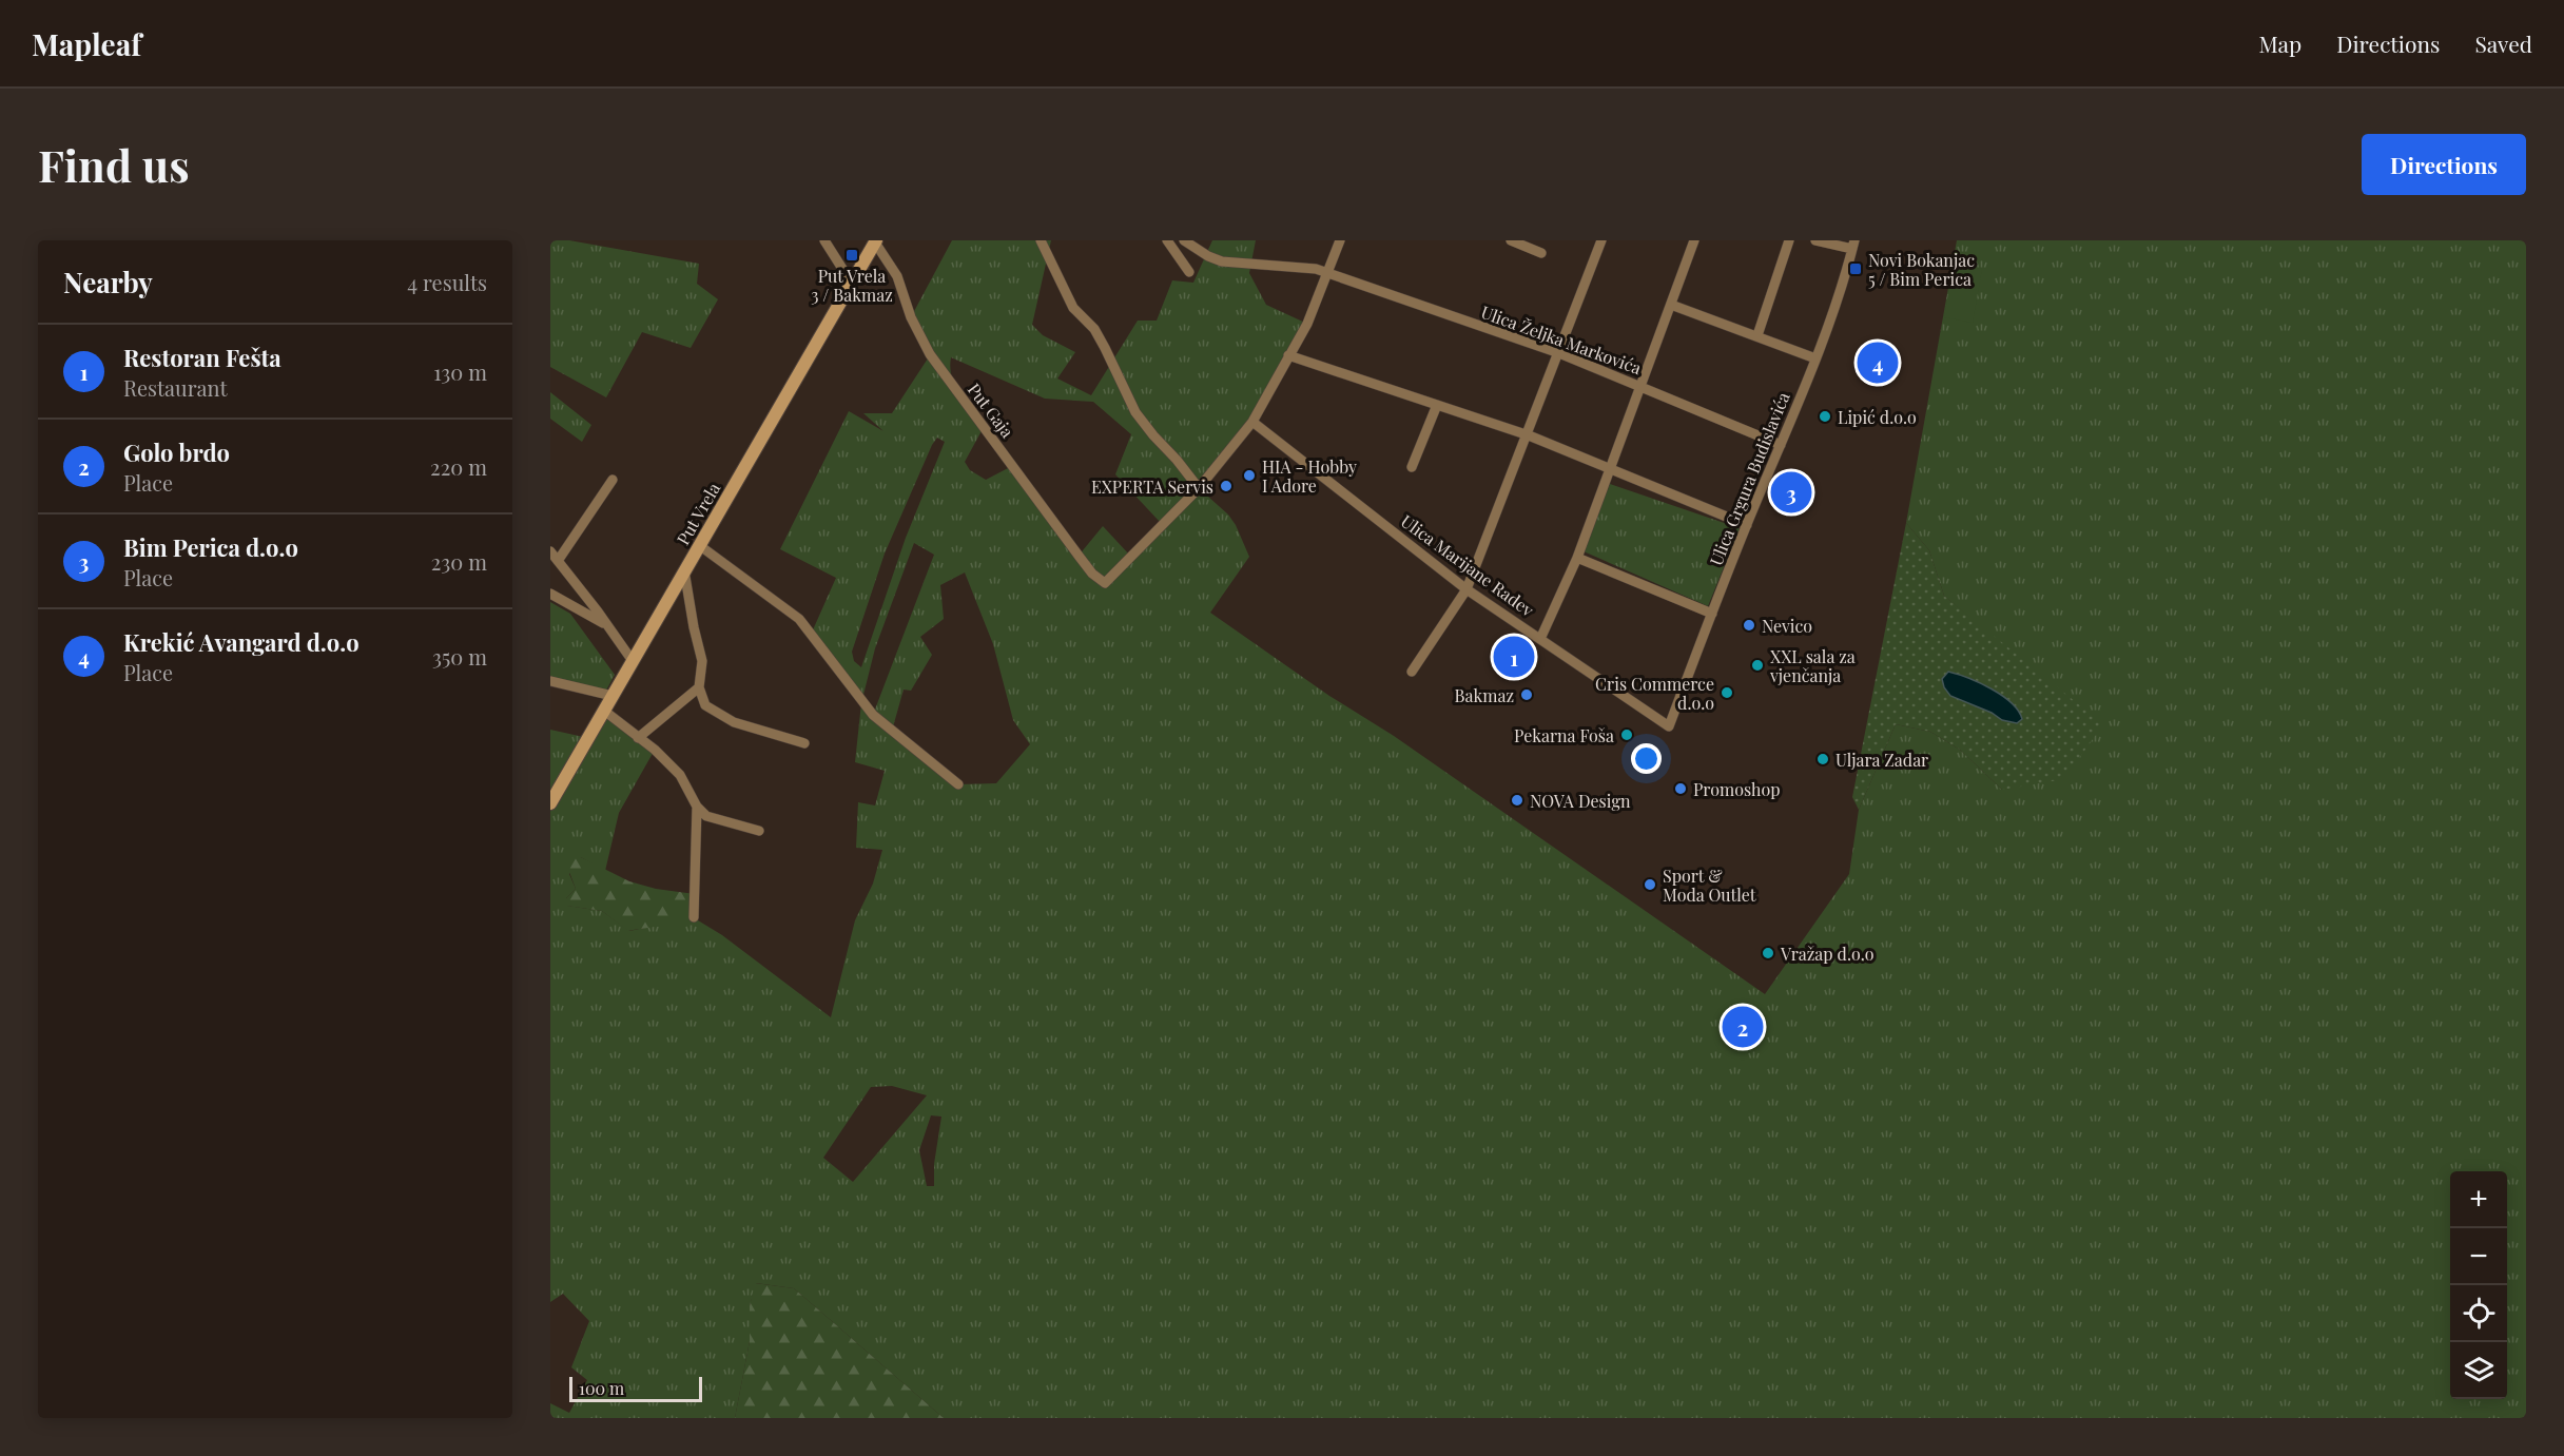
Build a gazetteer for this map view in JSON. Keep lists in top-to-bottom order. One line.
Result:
{"streets":{"main road":["Put Vrela"],"street":["Ulica Željka Markovića","Put Gaja","Ulica Grgura Budislavića","Ulica Marijane Radev"]},"crossings":[["Ulica Željka Markovića","Ulica Grgura Budislavića"],["Put Gaja","Put Vrela"],["Ulica Grgura Budislavića","Ulica Marijane Radev"]],"places":{"transit":["Put Vrela 3 / Bakmaz","Novi Bokanjac 5 / Bim Perica"],"other":["Lipić d.o.o","HIA - Hobby I Adore","EXPERTA Servis","Nevico","XXL sala za vjenčanja","Cris Commerce d.o.o","Bakmaz","Pekarna Foša","Uljara Zadar","Promoshop","NOVA Design","Sport & Moda Outlet","Vražap d.o.o"]},"scale_bar":"100 m","page":{"header":"Mapleaf","nav":["Map","Directions","Saved"],"buttons":"Directions","title":"Find us","heading":["Nearby","4 results"],"list":[{"mark":"1","name":"Restoran Fešta","note":"Restaurant","value":"130 m"},{"mark":"2","name":"Golo brdo","note":"Place","value":"220 m"},{"mark":"3","name":"Bim Perica d.o.o","note":"Place","value":"230 m"},{"mark":"4","name":"Krekić Avangard d.o.o","note":"Place","value":"350 m"}],"pins":["4","3","1","2"],"map_buttons":["+","−"],"scale":"100 m"}}
